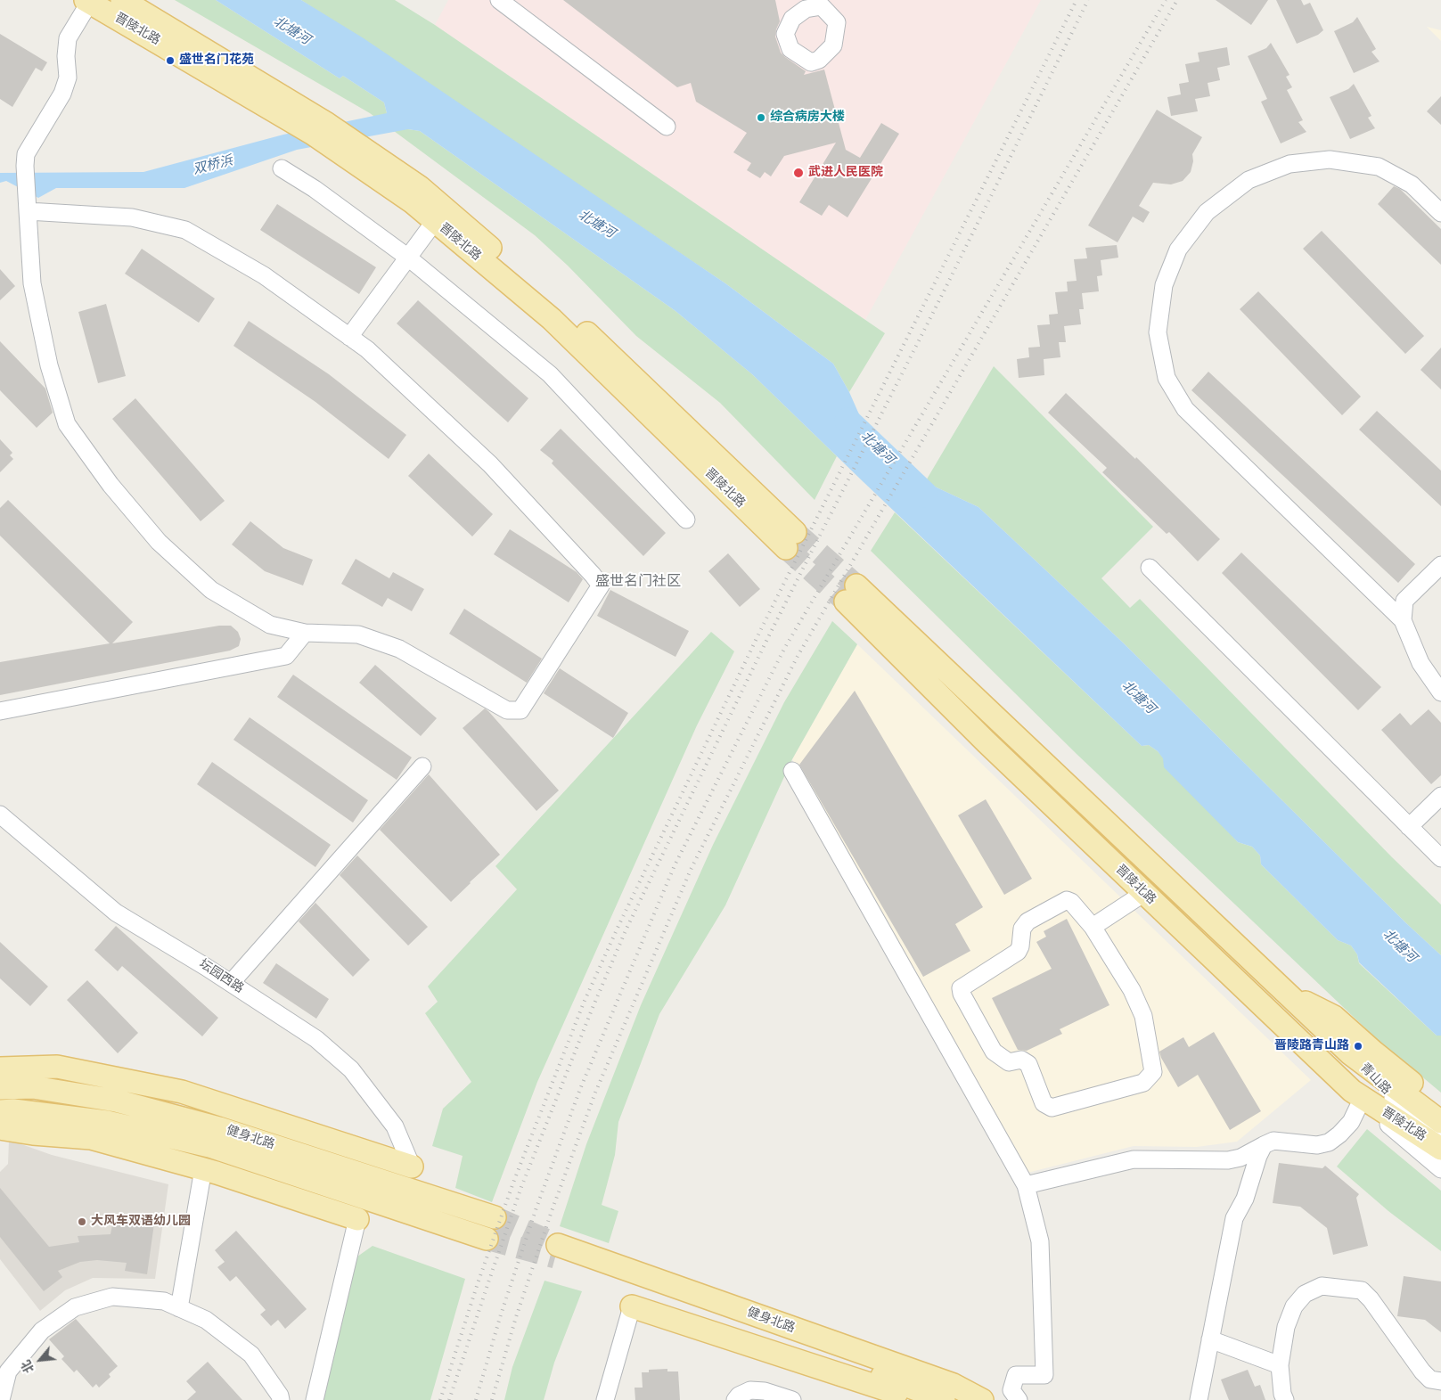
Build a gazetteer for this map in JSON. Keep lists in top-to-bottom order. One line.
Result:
{"streets":{"main road":["晋陵北路","健身北路"],"street":["坛园西路","青山路"]},"crossings":[["晋陵北路","青山路"]],"districts":["盛世名门社区"],"water":["北塘河","双桥浜"],"places":["盛世名门花苑","综合病房大楼","武进人民医院","晋陵路青山路","大风车双语幼儿园"],"north":"bottom left"}
